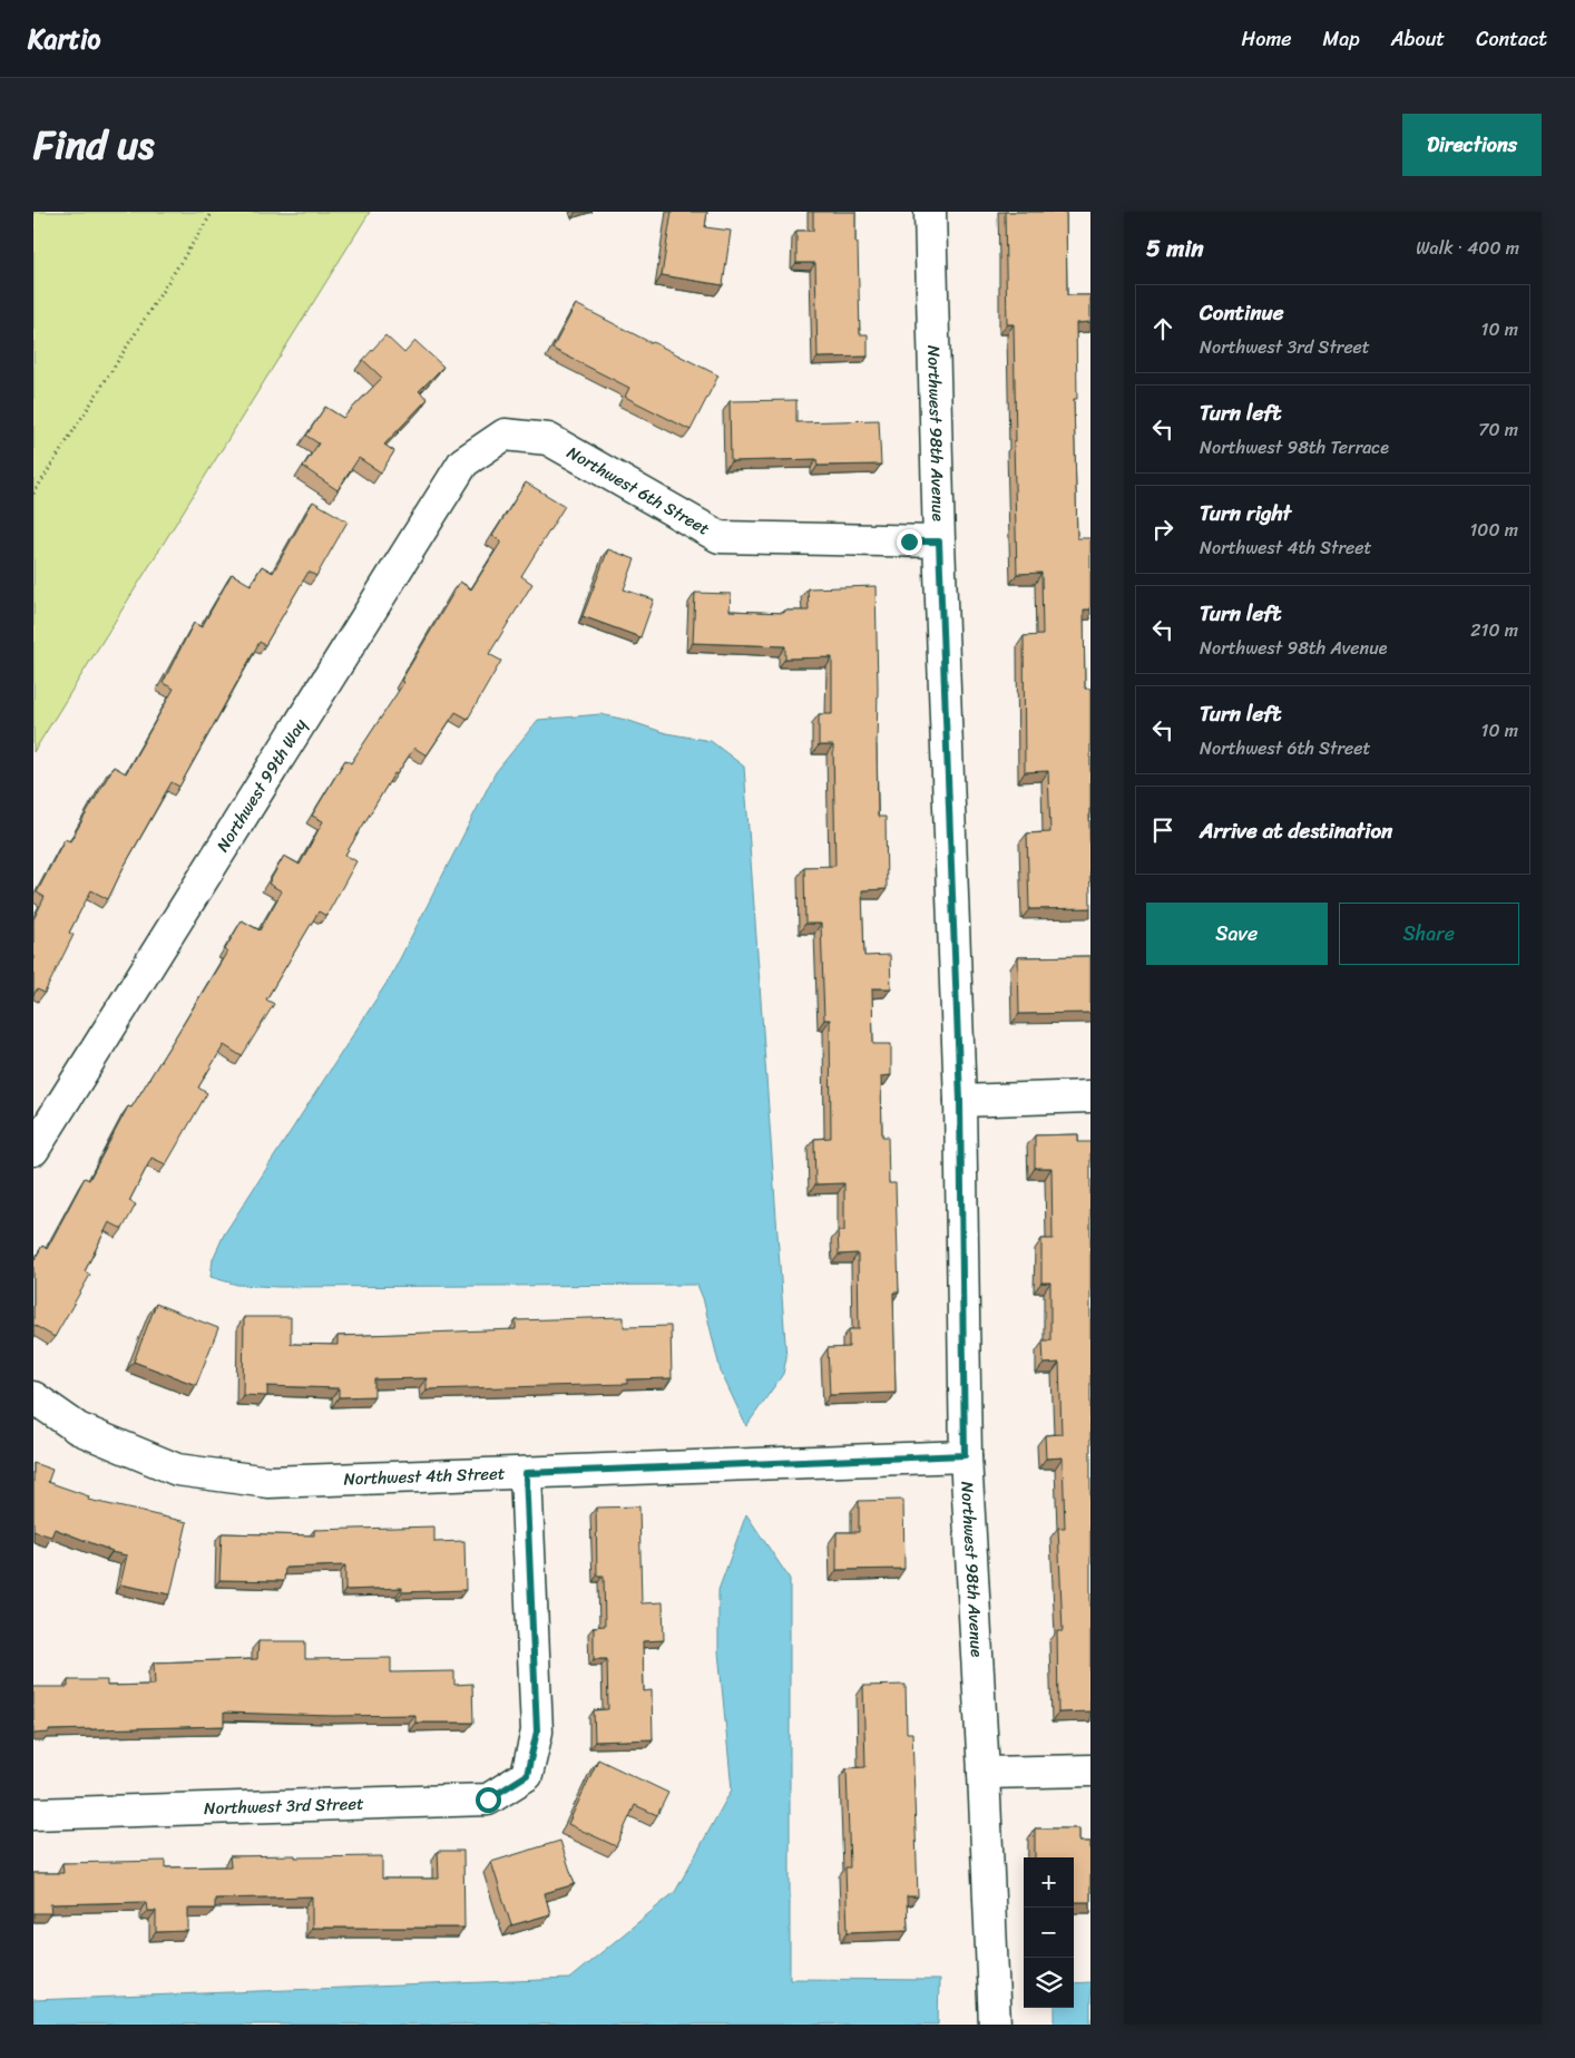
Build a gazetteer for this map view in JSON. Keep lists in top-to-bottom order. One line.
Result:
{"streets":{"street":["Northwest 98th Avenue","Northwest 6th Street","Northwest 99th Way","Northwest 4th Street","Northwest 3rd Street"]},"crossings":[["Northwest 98th Avenue","Northwest 6th Street"],["Northwest 98th Avenue","Northwest 4th Street"],["Northwest 6th Street","Northwest 99th Way"],["Northwest 4th Street","Northwest 3rd Street"]],"page":{"header":"Kartio","nav":["Home","Map","About","Contact"],"title":"Find us","buttons":["Directions",["Save","Share"]],"heading":["5 min","Walk · 400 m"],"list":[["Continue","Northwest 3rd Street","10 m"],["Turn left","Northwest 98th Terrace","70 m"],["Turn right","Northwest 4th Street","100 m"],["Turn left","Northwest 98th Avenue","210 m"],["Turn left","Northwest 6th Street","10 m"],"Arrive at destination"],"map_buttons":["+","−"]}}
